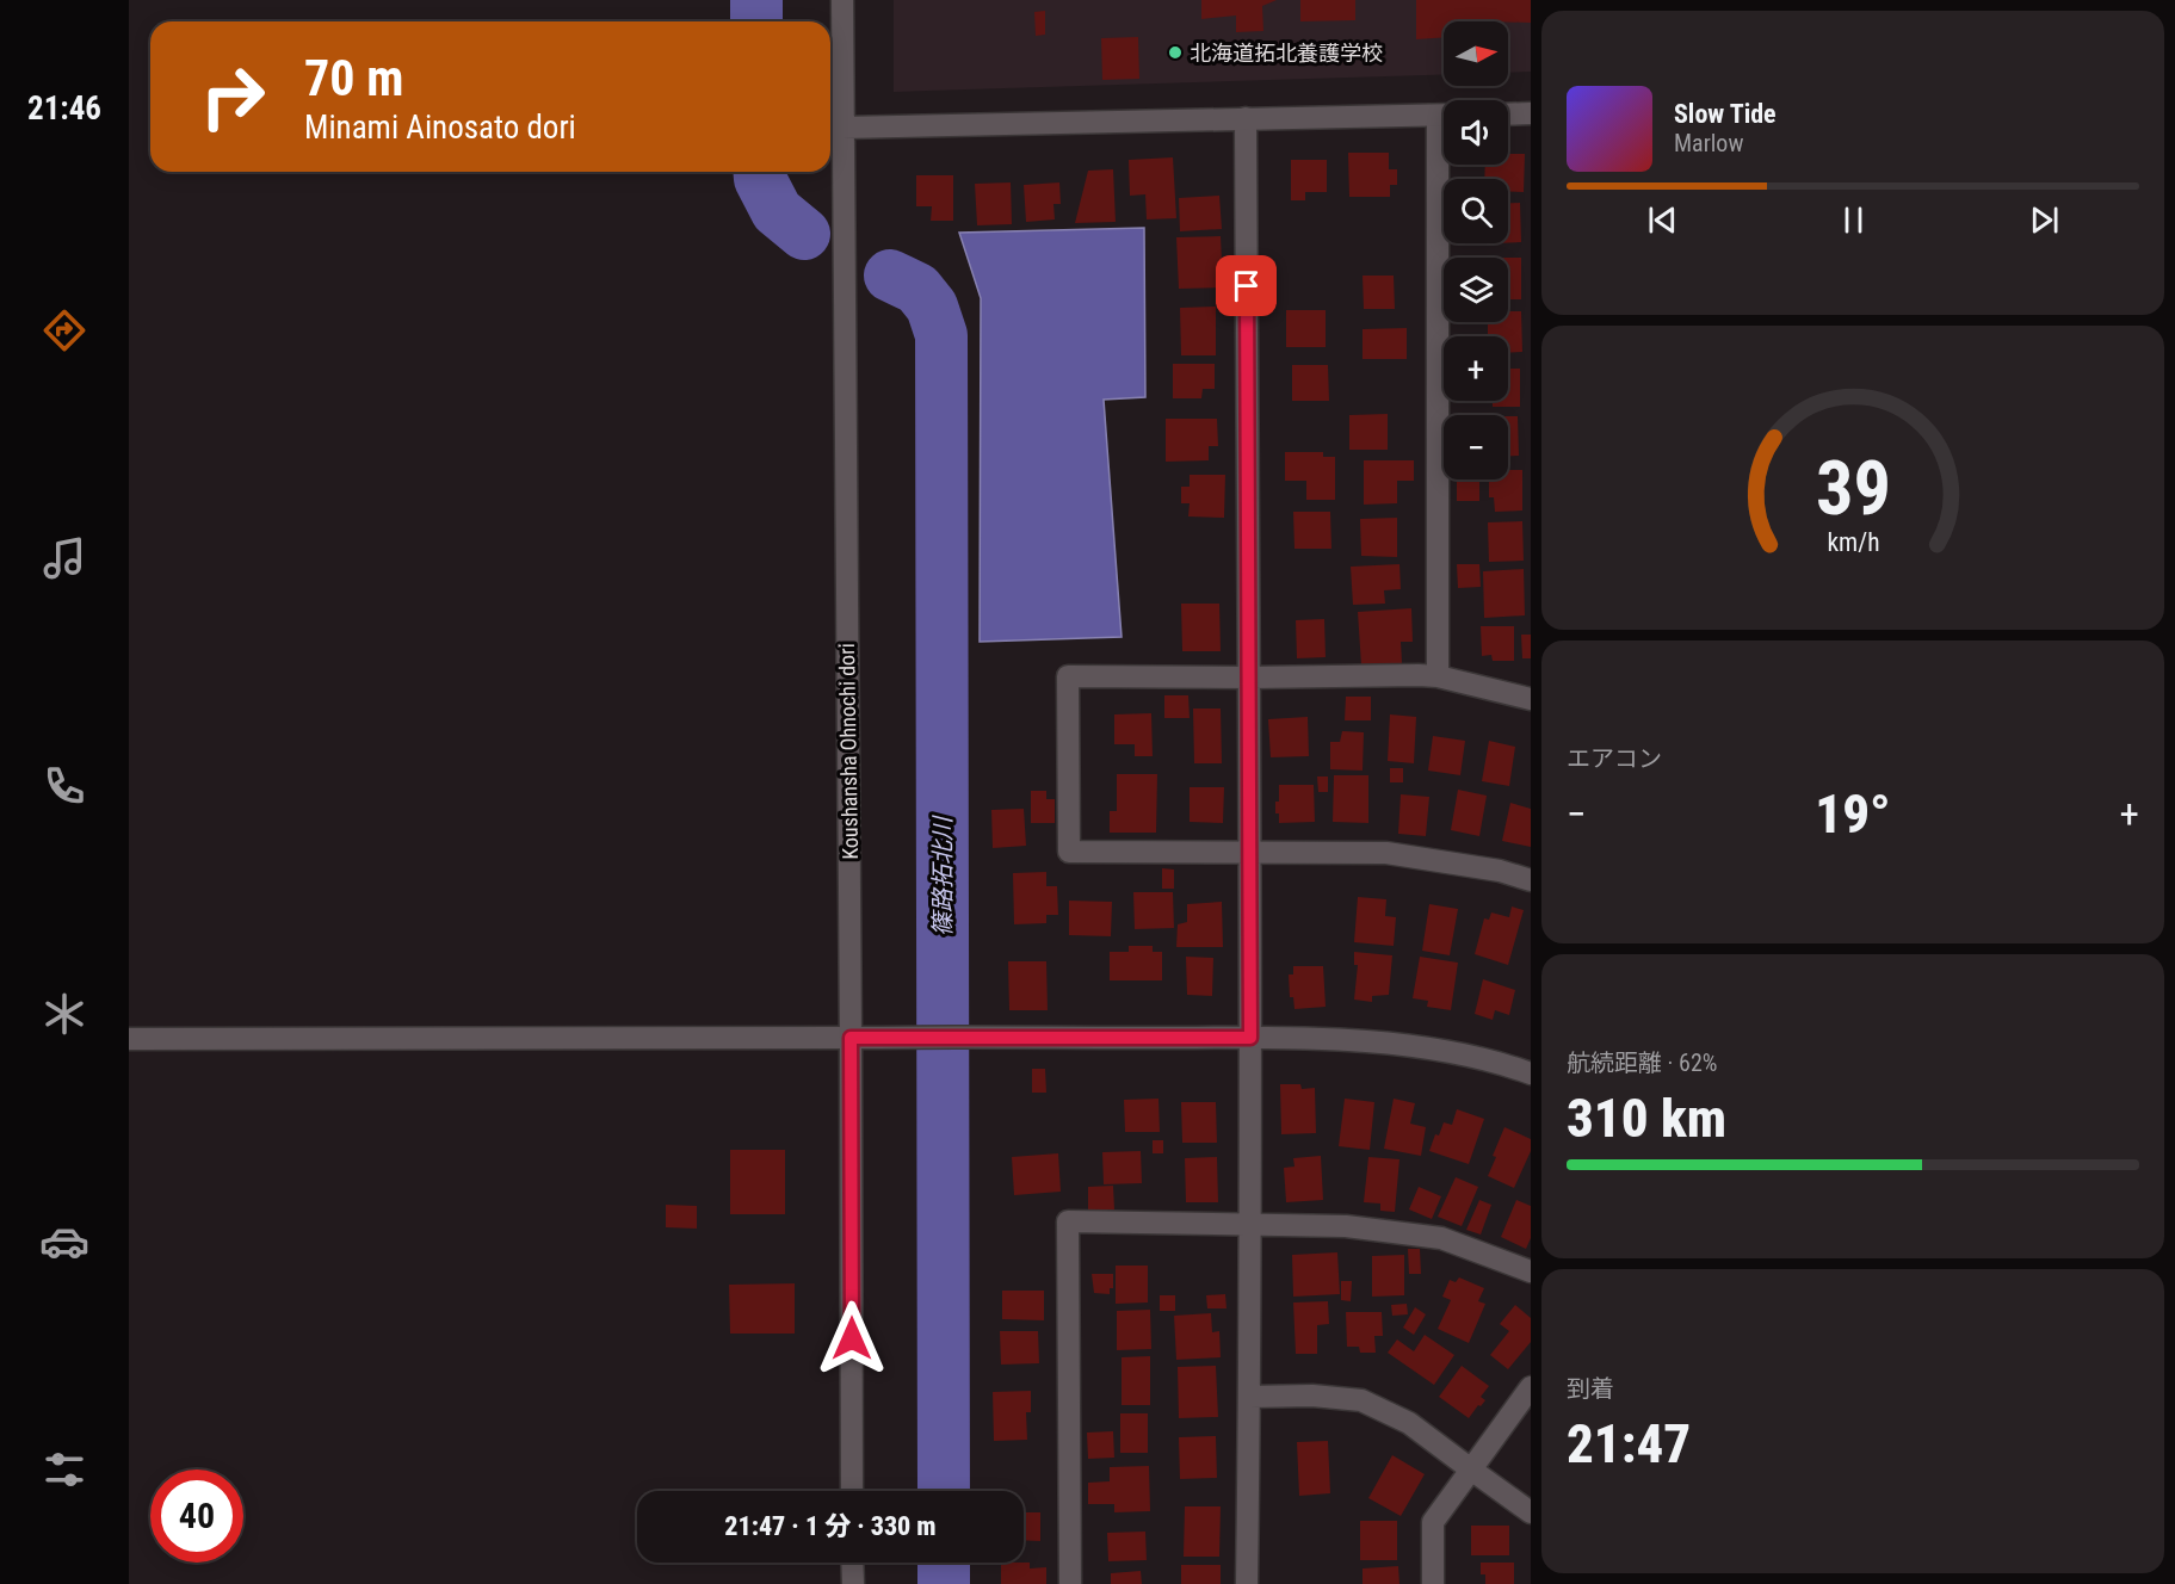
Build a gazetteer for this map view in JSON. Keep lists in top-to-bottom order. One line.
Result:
{"streets":{"street":["Koushansha Ohnochi dori"]},"water":["篠路拓北川"],"places":["北海道拓北養護学校"],"north":"right","page":{"tabs":"21:46","map_buttons":["+","−"],"turn":["70 m","Minami Ainosato dori"],"song":["Slow Tide","Marlow"],"tile":["エアコン",["航続距離 · 62%","310 km"],["到着","21:47"]],"heat":["−","19°","+"],"limit":"40","trip":"21:47 · 1 分 · 330 m","gauge":["39","km/h"]}}
